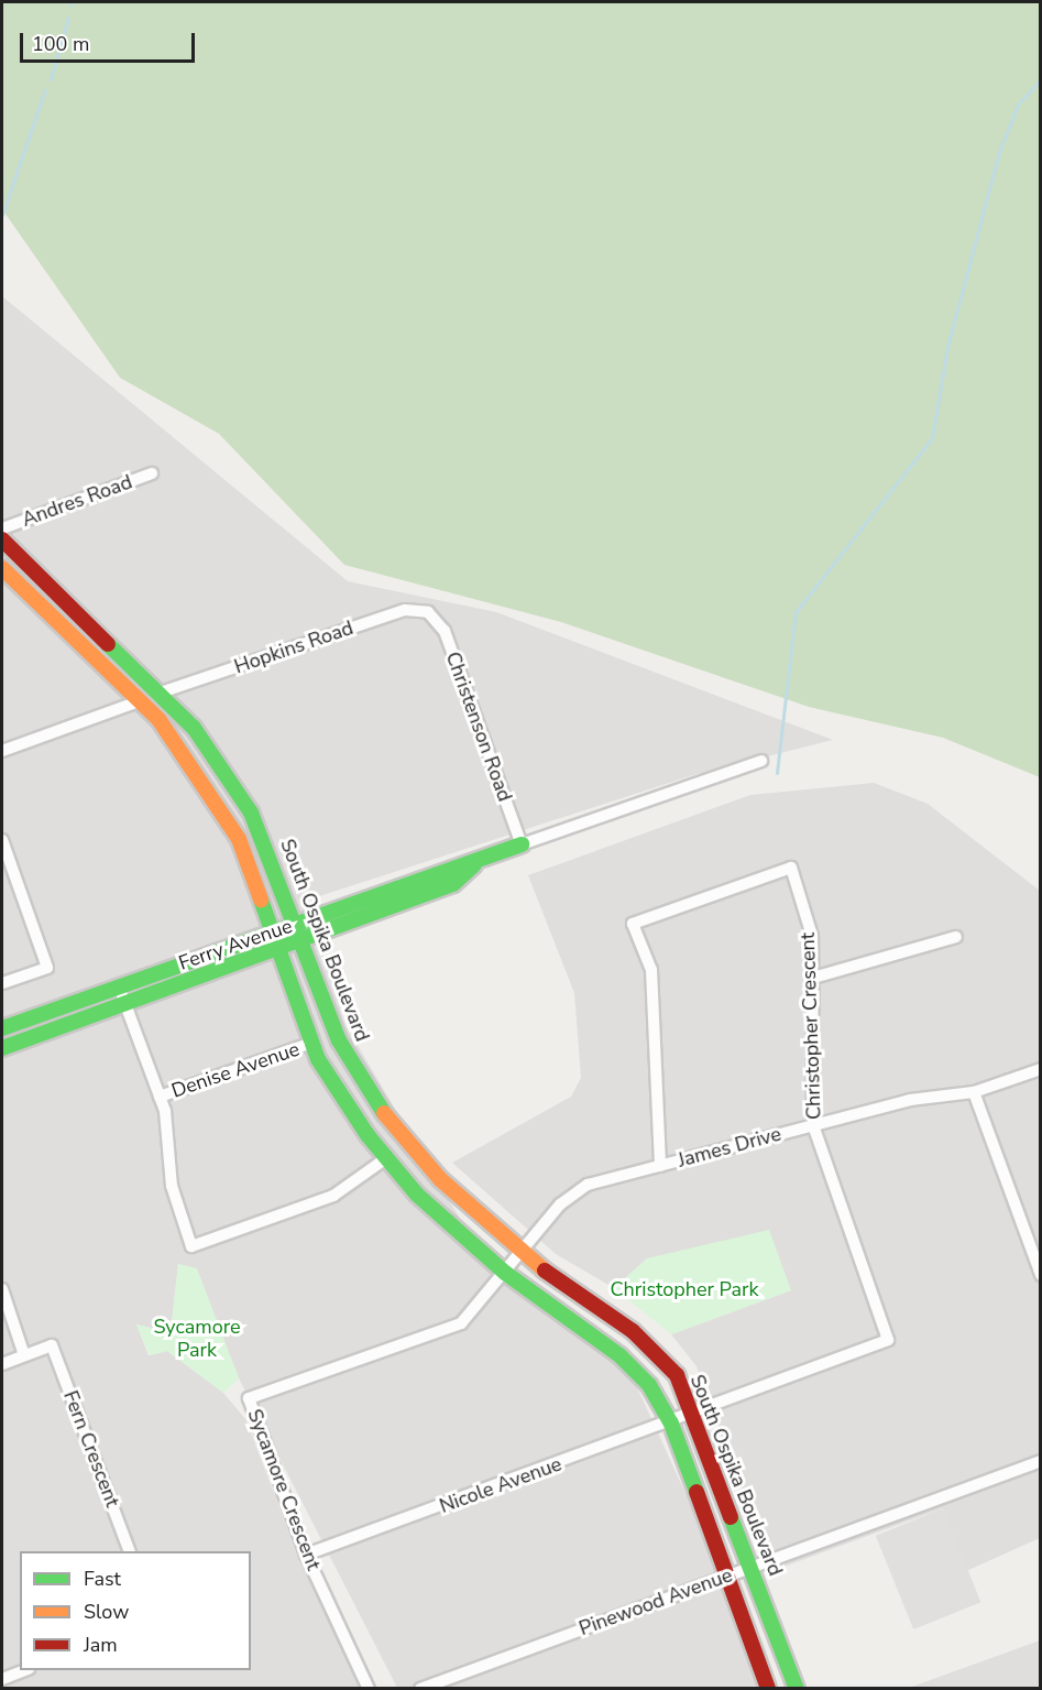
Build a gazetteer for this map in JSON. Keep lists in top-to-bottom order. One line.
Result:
{"streets":{"main road":["South Ospika Boulevard","Ferry Avenue"],"street":["Andres Road","Hopkins Road","Christenson Road","Christopher Crescent","Denise Avenue","James Drive","Fern Crescent","Nicole Avenue","Sycamore Crescent","Pinewood Avenue"]},"crossings":[["Hopkins Road","Christenson Road"],["Hopkins Road","South Ospika Boulevard"],["Christenson Road","Ferry Avenue"],["South Ospika Boulevard","Ferry Avenue"],["South Ospika Boulevard","Christopher Crescent"],["South Ospika Boulevard","Denise Avenue"],["South Ospika Boulevard","James Drive"],["South Ospika Boulevard","Nicole Avenue"],["South Ospika Boulevard","Sycamore Crescent"],["South Ospika Boulevard","Pinewood Avenue"],["Christopher Crescent","James Drive"],["Christopher Crescent","Nicole Avenue"],["James Drive","Sycamore Crescent"],["Nicole Avenue","Sycamore Crescent"]],"parks":["Christopher Park","Sycamore Park"],"legend":["Fast","Slow","Jam"],"scale_bar":"100 m"}
